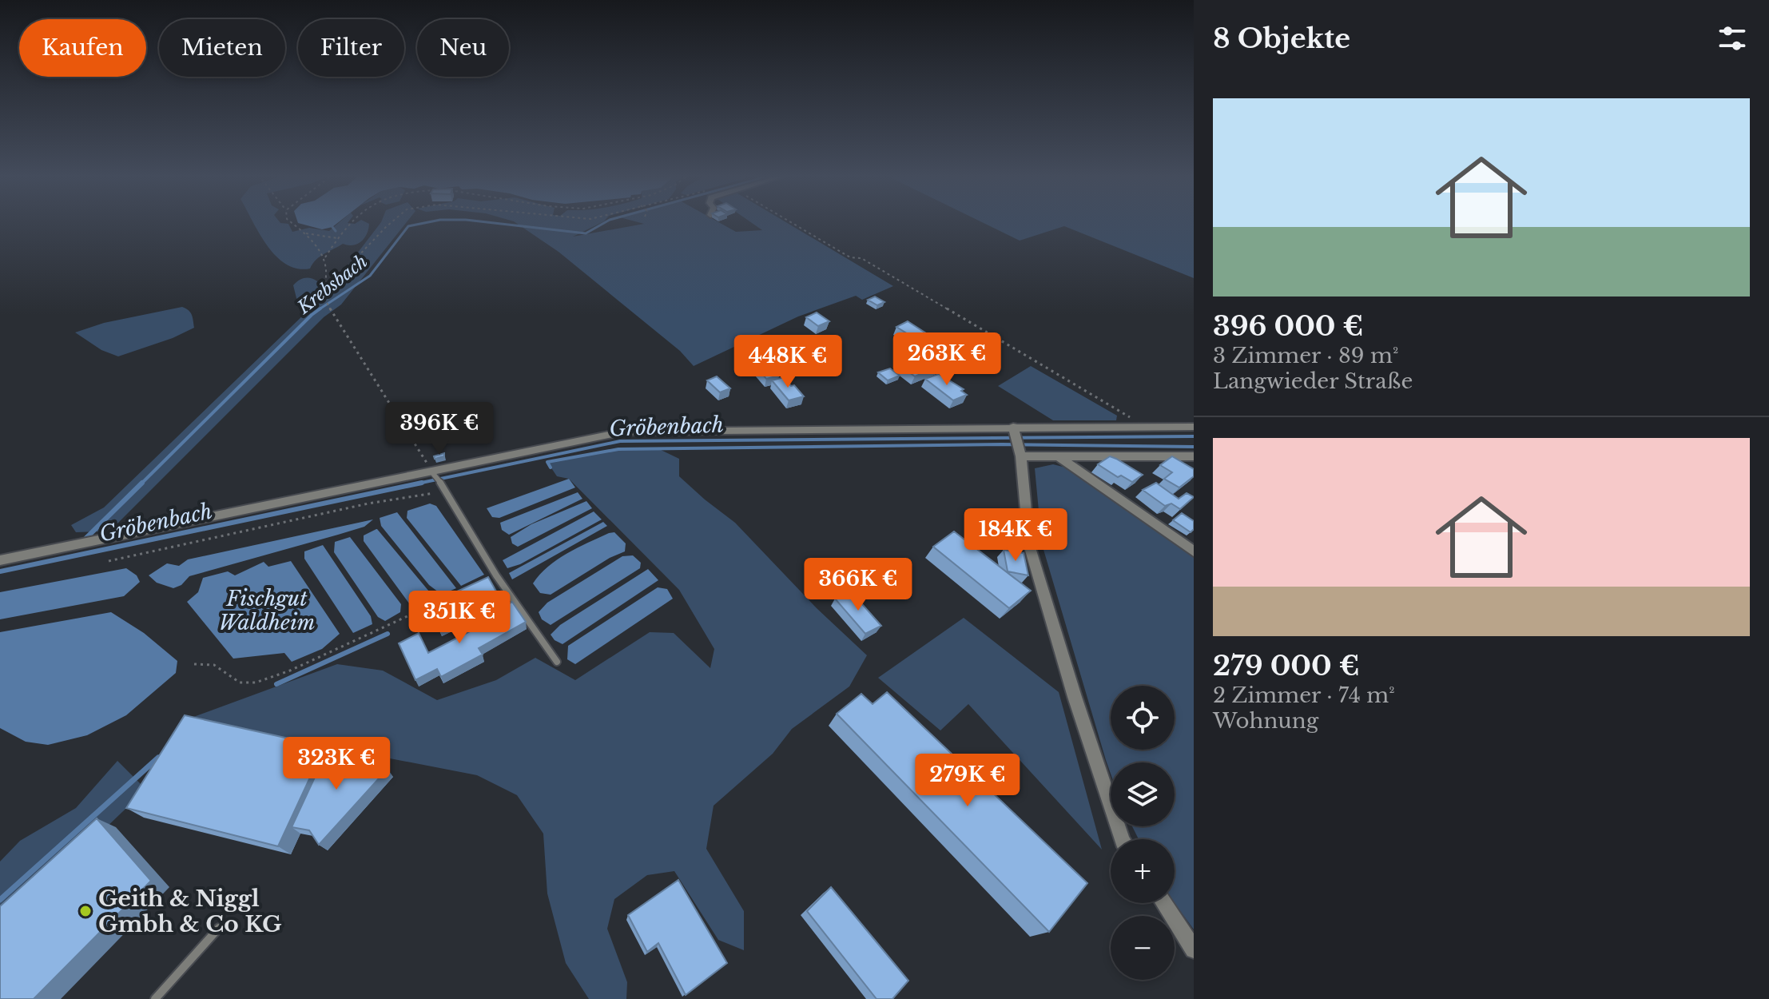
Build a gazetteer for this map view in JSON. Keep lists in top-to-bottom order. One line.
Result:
{"water":["Krebsbach","Gröbenbach","Fischgut Waldheim"],"places":["Geith & Niggl Gmbh & Co KG"],"page":{"heading":"8 Objekte","chip":["Kaufen","Mieten","Filter","Neu"],"list":[{"name":"396 000 €","note":"3 Zimmer · 89 m² · Langwieder Straße"},{"name":"279 000 €","note":"2 Zimmer · 74 m² · Wohnung"}],"price":["263K €","448K €","396K €","184K €","366K €","351K €","323K €","279K €"],"map_buttons":["+","−"]}}
